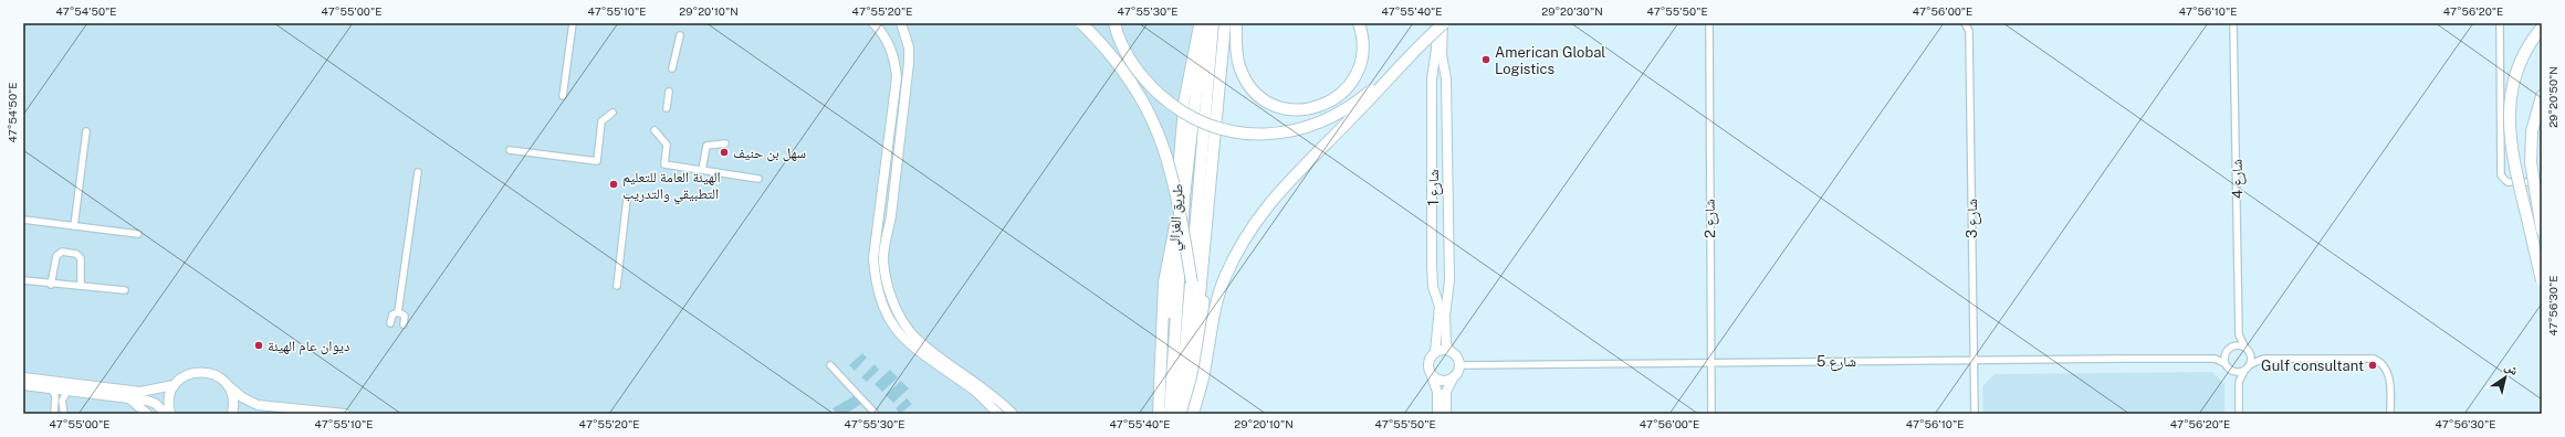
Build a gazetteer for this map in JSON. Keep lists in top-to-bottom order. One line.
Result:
{"streets":{"highway":["طريق الغزالي"],"street":["شارع 4","شارع 1","شارع 2","شارع 3","شارع 5"]},"crossings":[["شارع 4","شارع 5"],["شارع 1","شارع 5"],["شارع 2","شارع 5"],["شارع 3","شارع 5"]],"places":["American Global Logistics","سهل بن حنيف","الهيئة العامة للتعليم التطبيقي والتدريب","ديوان عام الهيئة","Gulf consultant"],"north":"top right","coordinates":["47°54'50\"E","47°55'00\"E","47°55'10\"E","29°20'10\"N","47°55'20\"E","47°55'30\"E","47°55'40\"E","29°20'30\"N","47°55'50\"E","47°56'00\"E","47°56'10\"E","47°56'20\"E","29°20'50\"N","47°56'30\"E"]}
